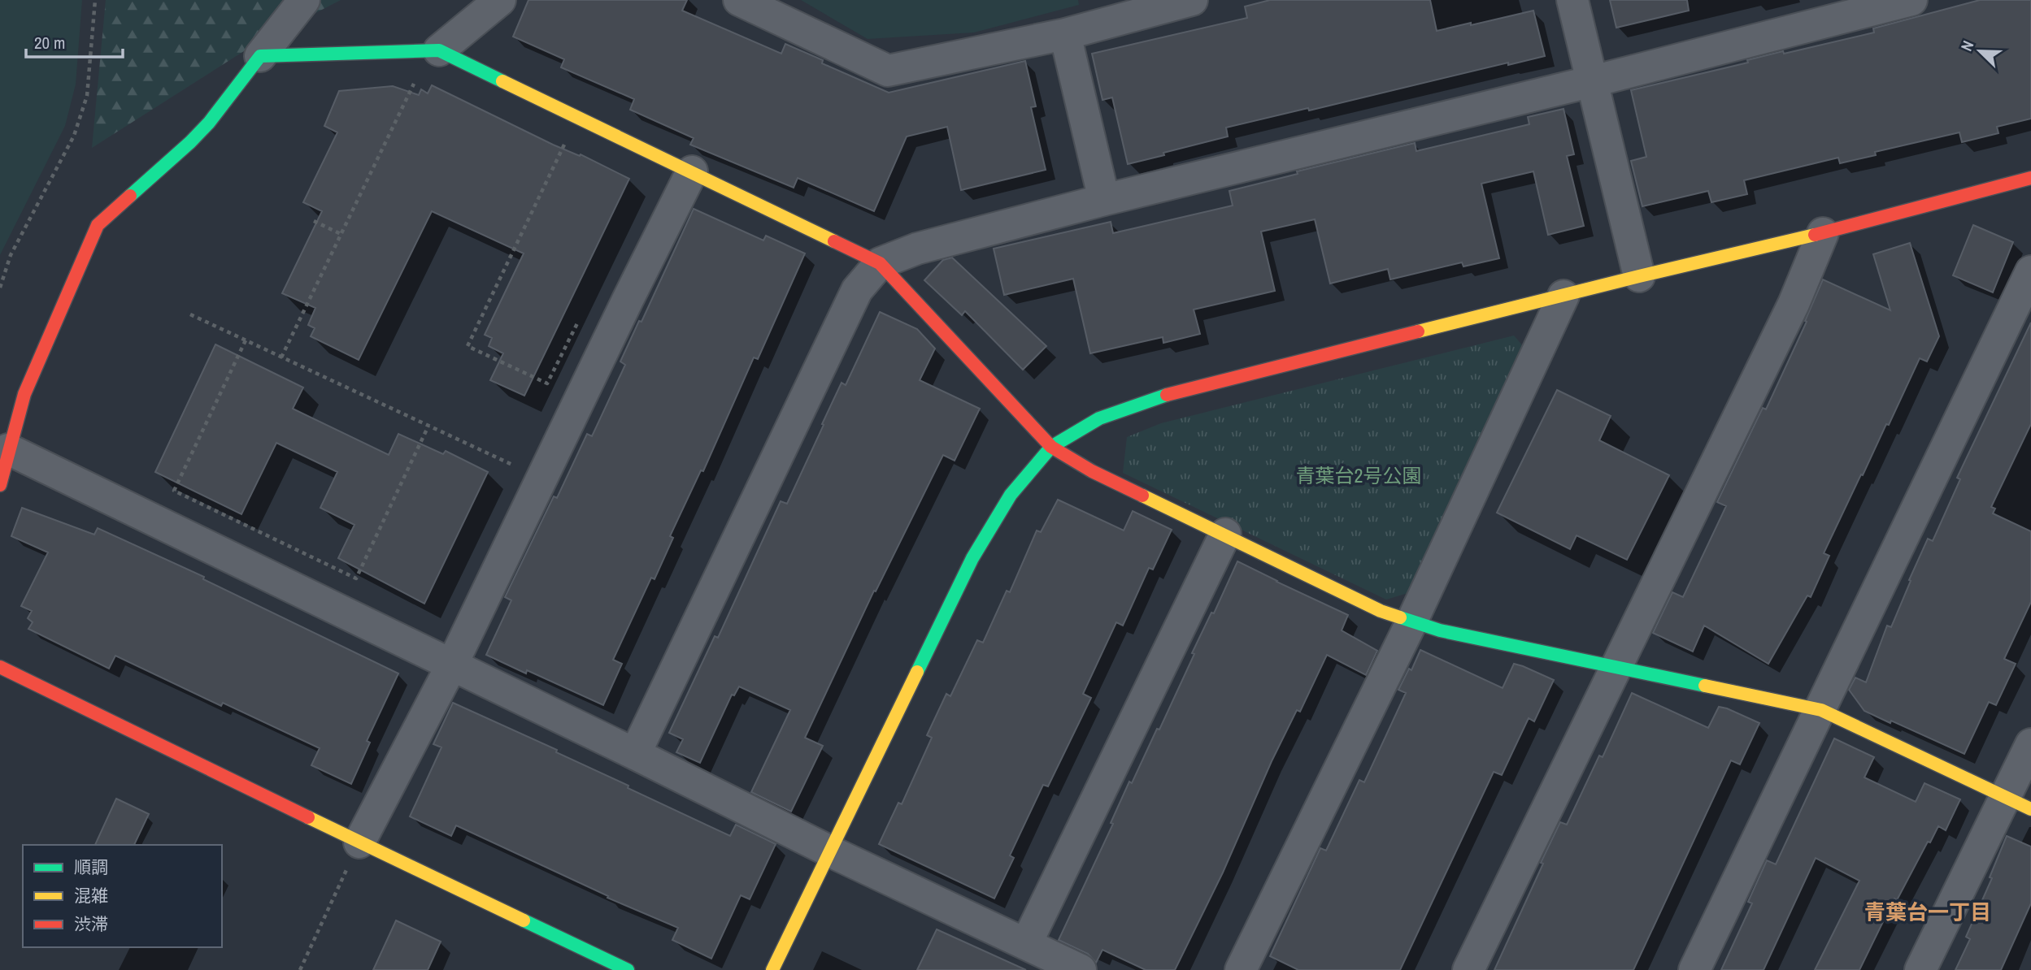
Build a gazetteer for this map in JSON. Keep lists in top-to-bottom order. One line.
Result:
{"districts":["青葉台一丁目"],"parks":["青葉台2号公園"],"legend":["順調","混雑","渋滞"],"scale_bar":"20 m","north":"top left"}
